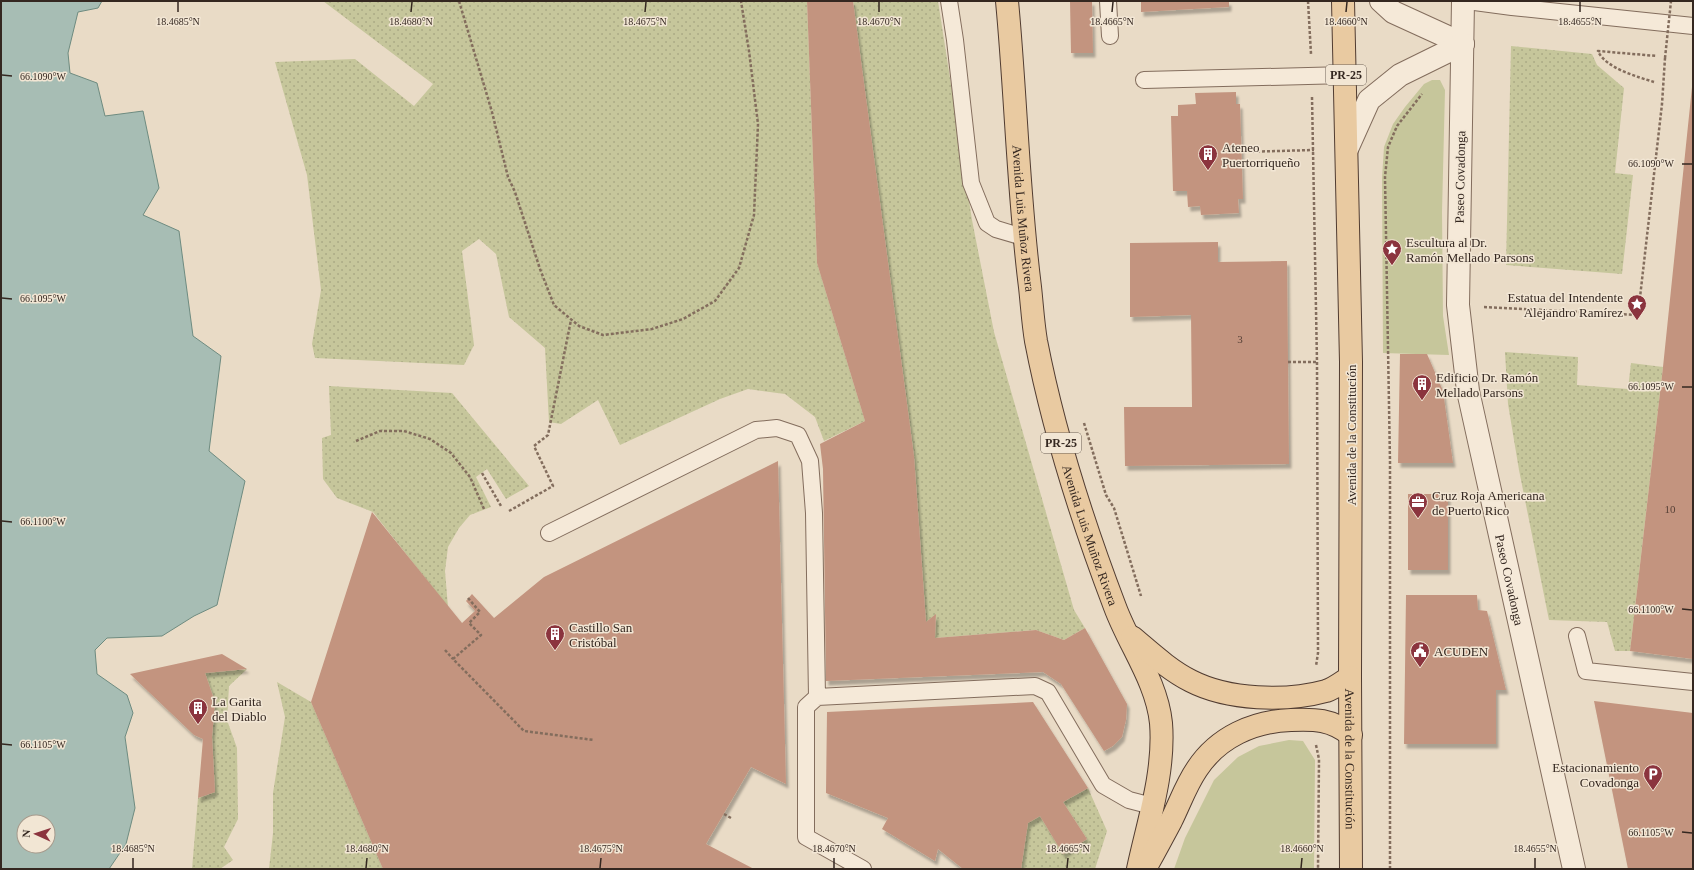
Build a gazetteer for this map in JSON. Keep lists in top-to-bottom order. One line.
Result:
{"streets":{"main road":["PR-25","Avenida Luis Muñoz Rivera","Avenida de la Constitución"],"street":["Paseo Covadonga"]},"places":{"building":["Ateneo Puertorriqueño","Edificio Dr. Ramón Mellado Parsons","Castillo San Cristóbal","La Garita del Diablo"],"place":["Escultura al Dr. Ramón Mellado Parsons","Estatua del Intendente Alejandro Ramírez"],"office":["Cruz Roja Americana de Puerto Rico"],"public building":["ACUDEN"],"parking":["Estacionamiento Covadonga"]},"house_numbers":["3","10"],"north":"left","coordinates":["18.4685°N","18.4680°N","18.4675°N","18.4670°N","18.4665°N","18.4660°N","18.4655°N","66.1090°W","66.1095°W","66.1100°W","66.1105°W"]}
